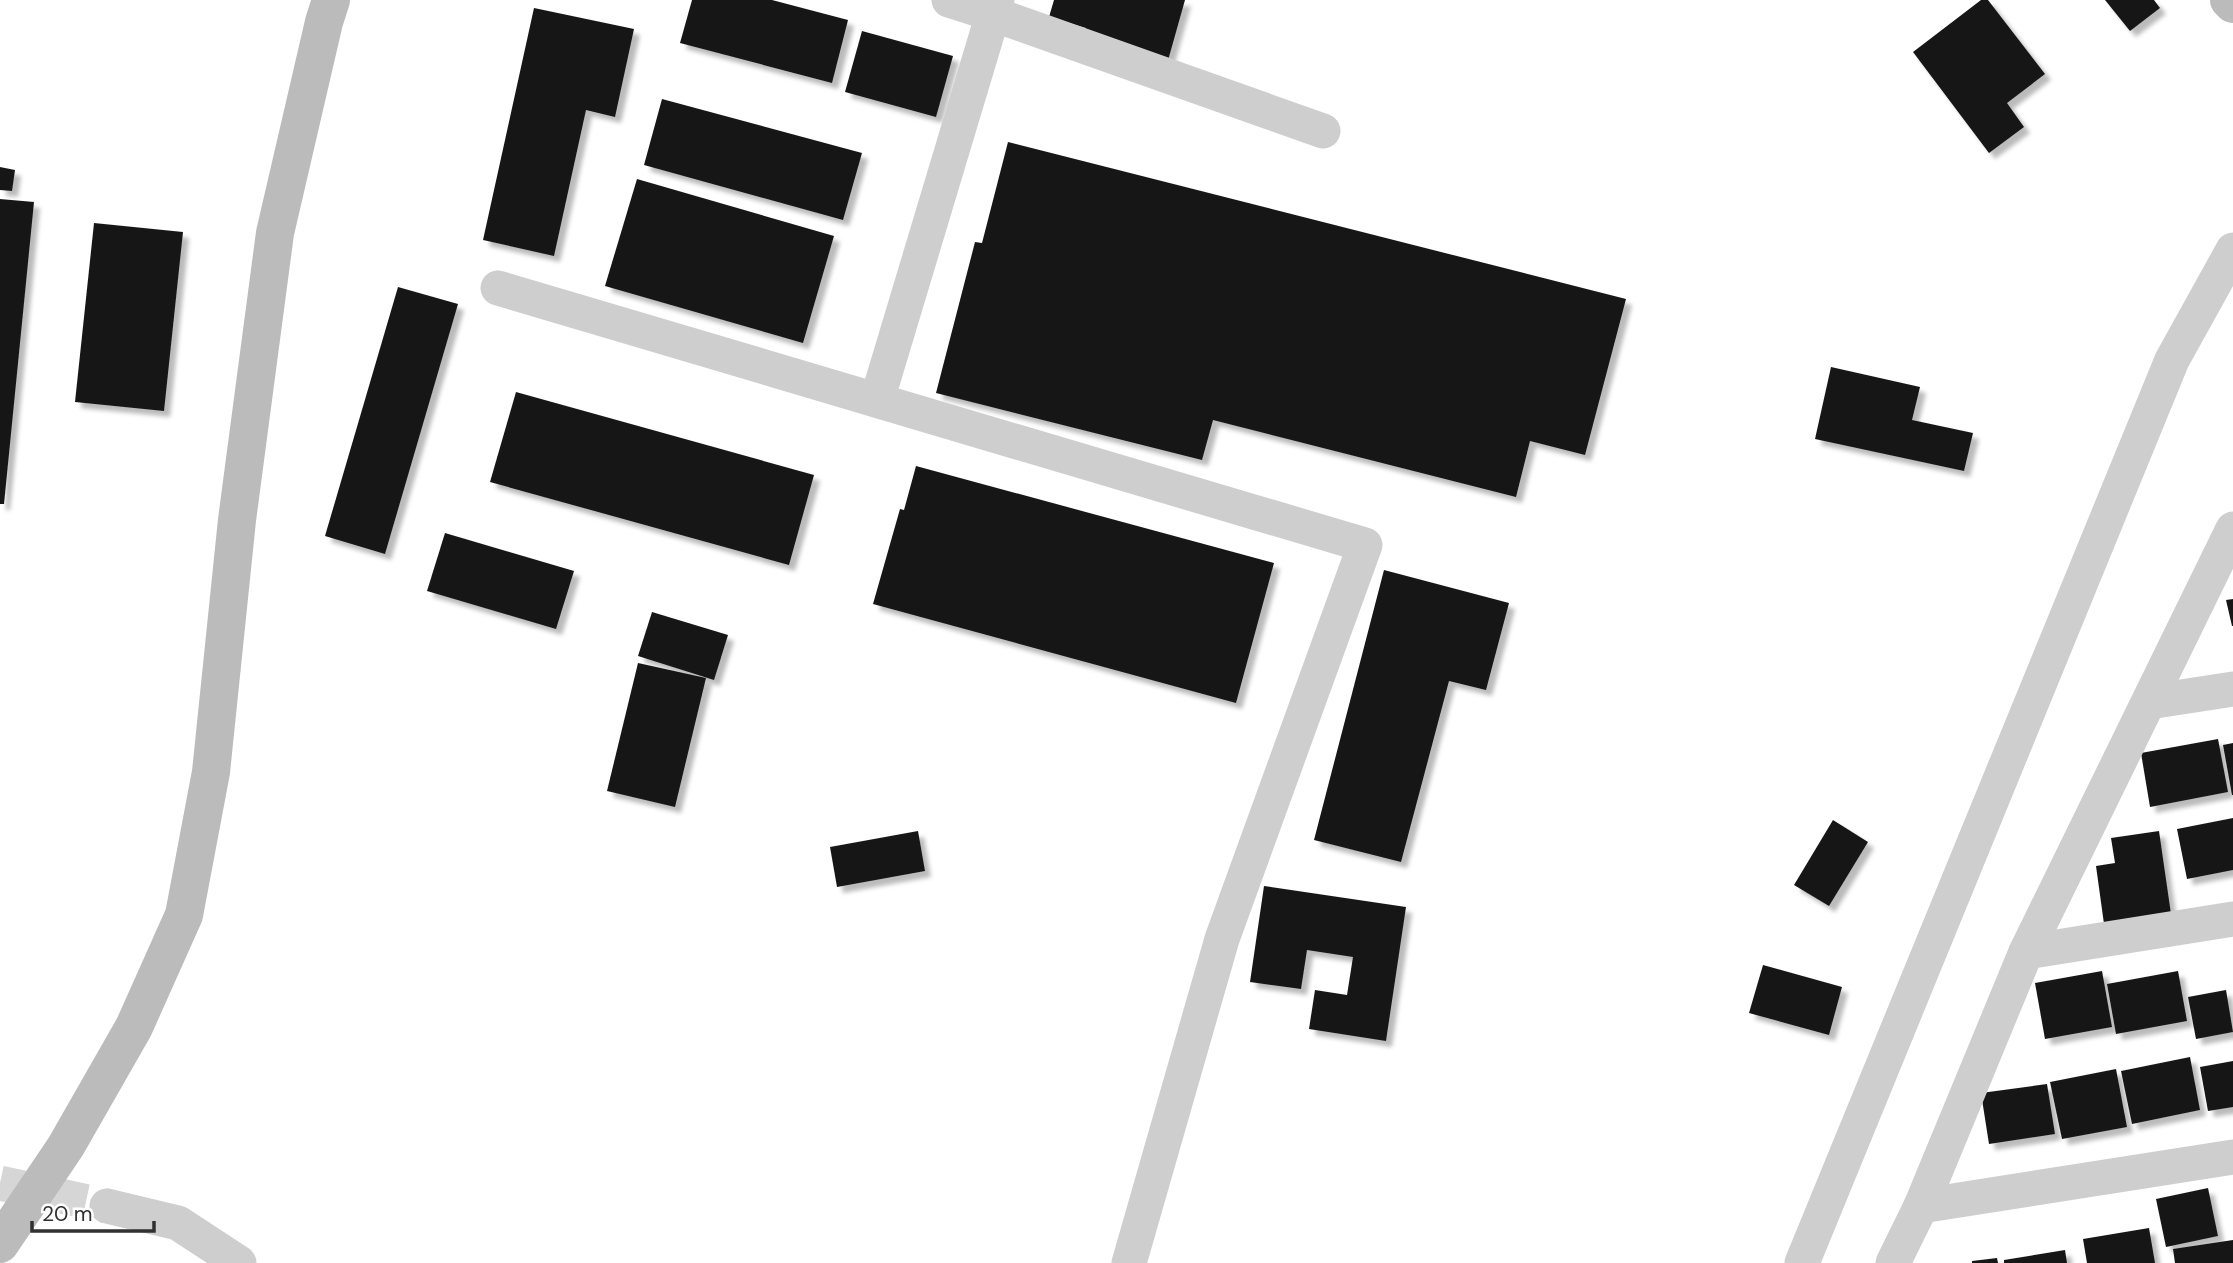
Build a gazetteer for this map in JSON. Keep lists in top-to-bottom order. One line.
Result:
{"scale_bar":"20 m"}
